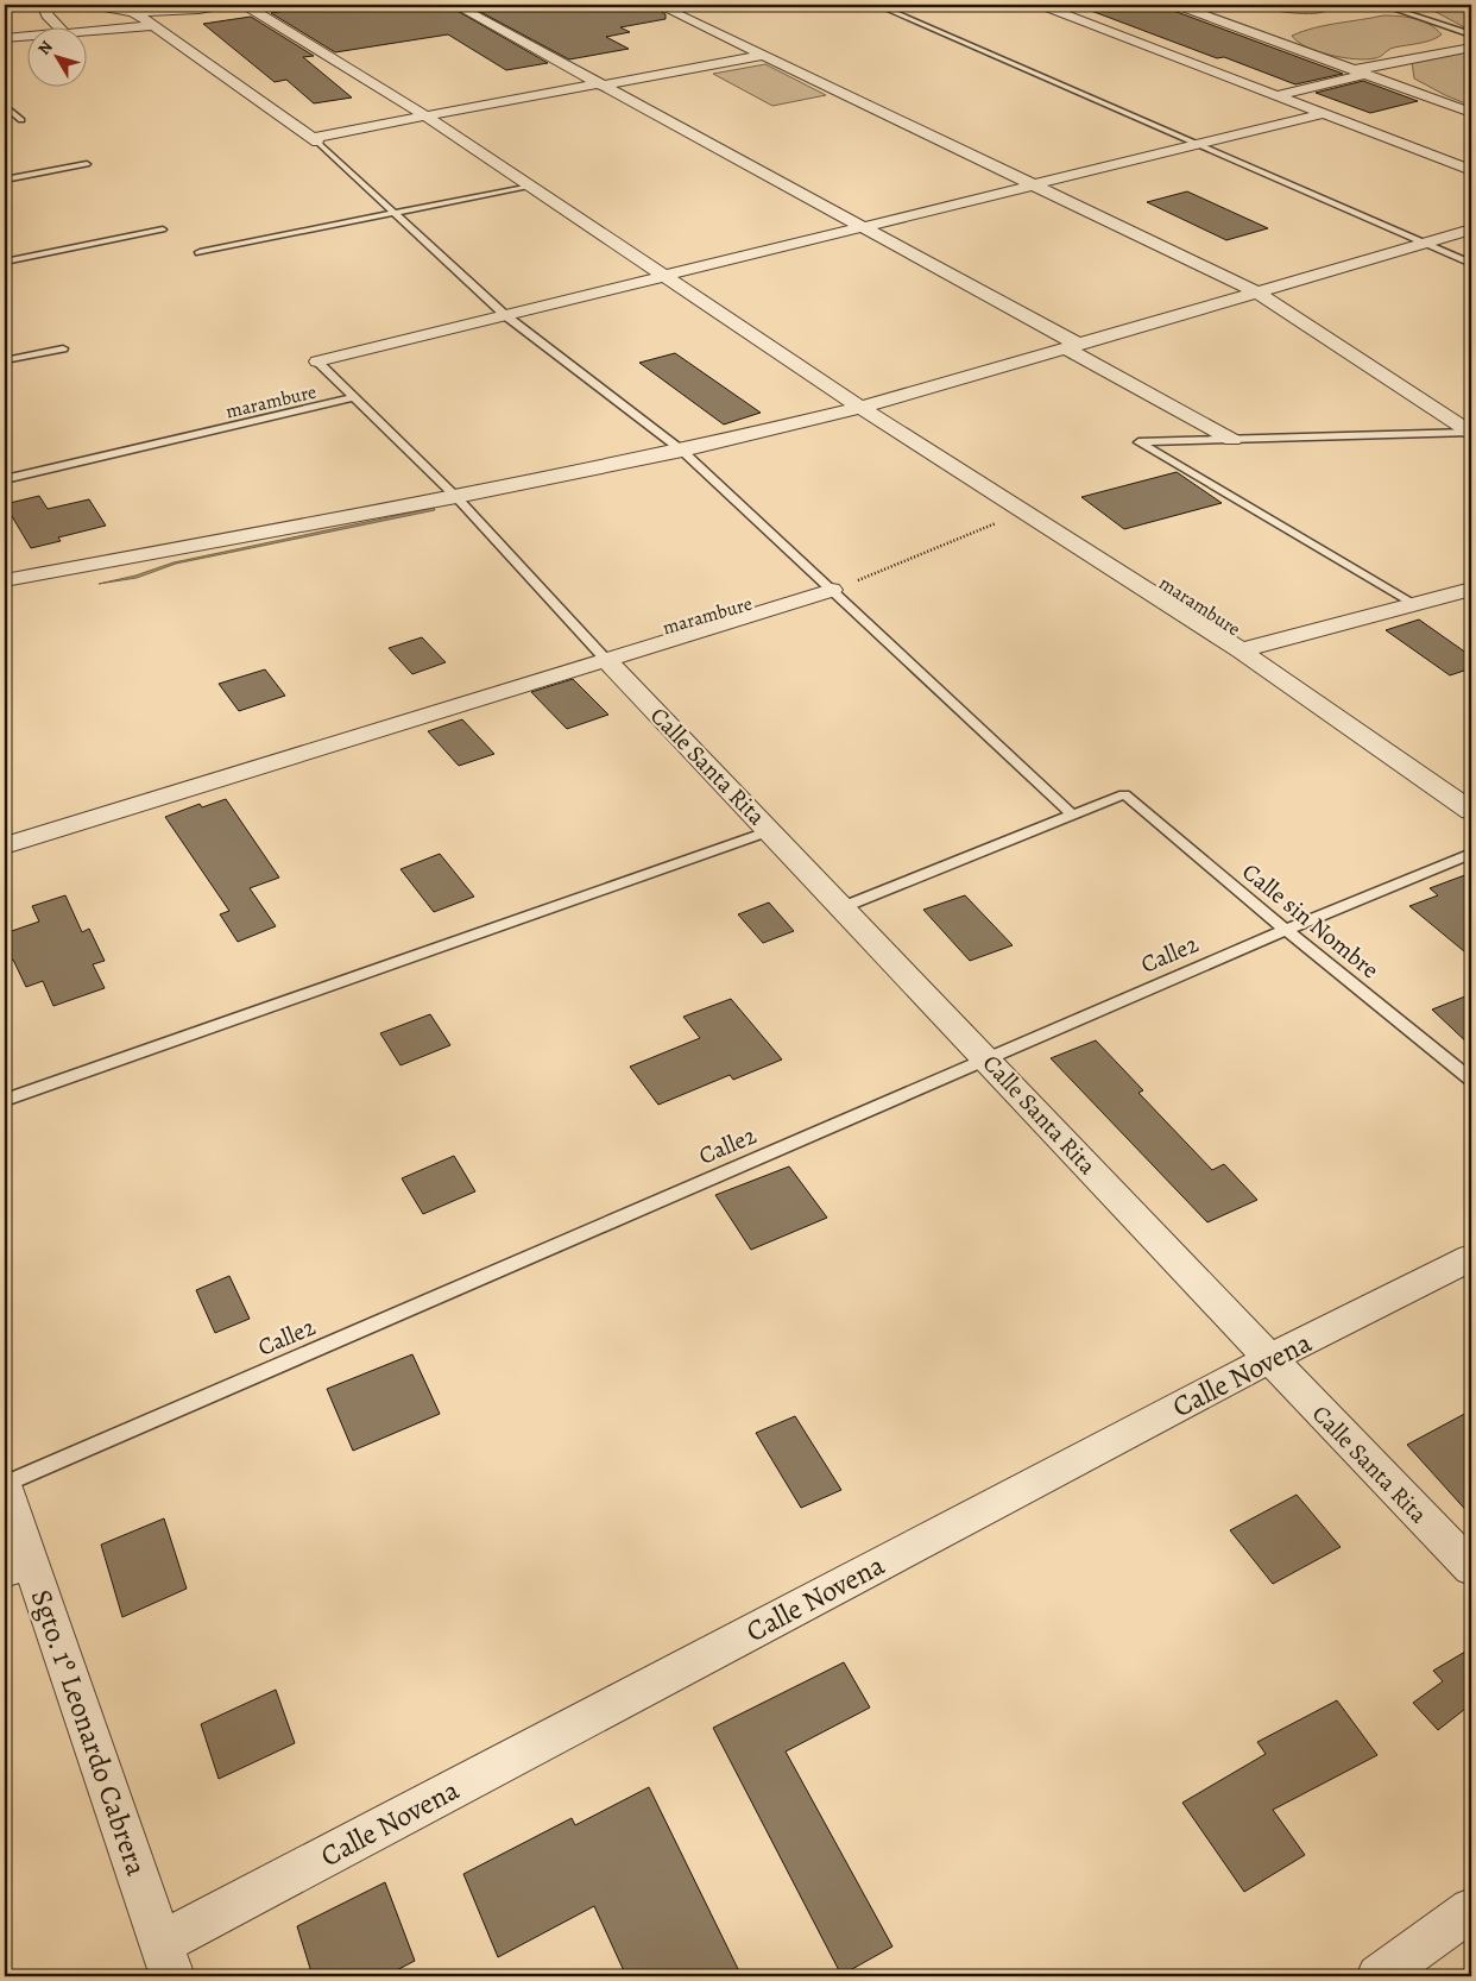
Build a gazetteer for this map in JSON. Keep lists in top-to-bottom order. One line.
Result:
{"streets":{"street":["Calle Santa Rita","Calle Novena","Sgto. 1º Leonardo Cabrera"],"lane":["Calle sin Nombre","Calle2"]},"crossings":[["Calle Santa Rita","Calle2"],["Calle Santa Rita","Calle Novena"],["Calle sin Nombre","Calle2"],["Calle2","Sgto. 1º Leonardo Cabrera"],["Calle Novena","Sgto. 1º Leonardo Cabrera"]],"north":"top left"}
